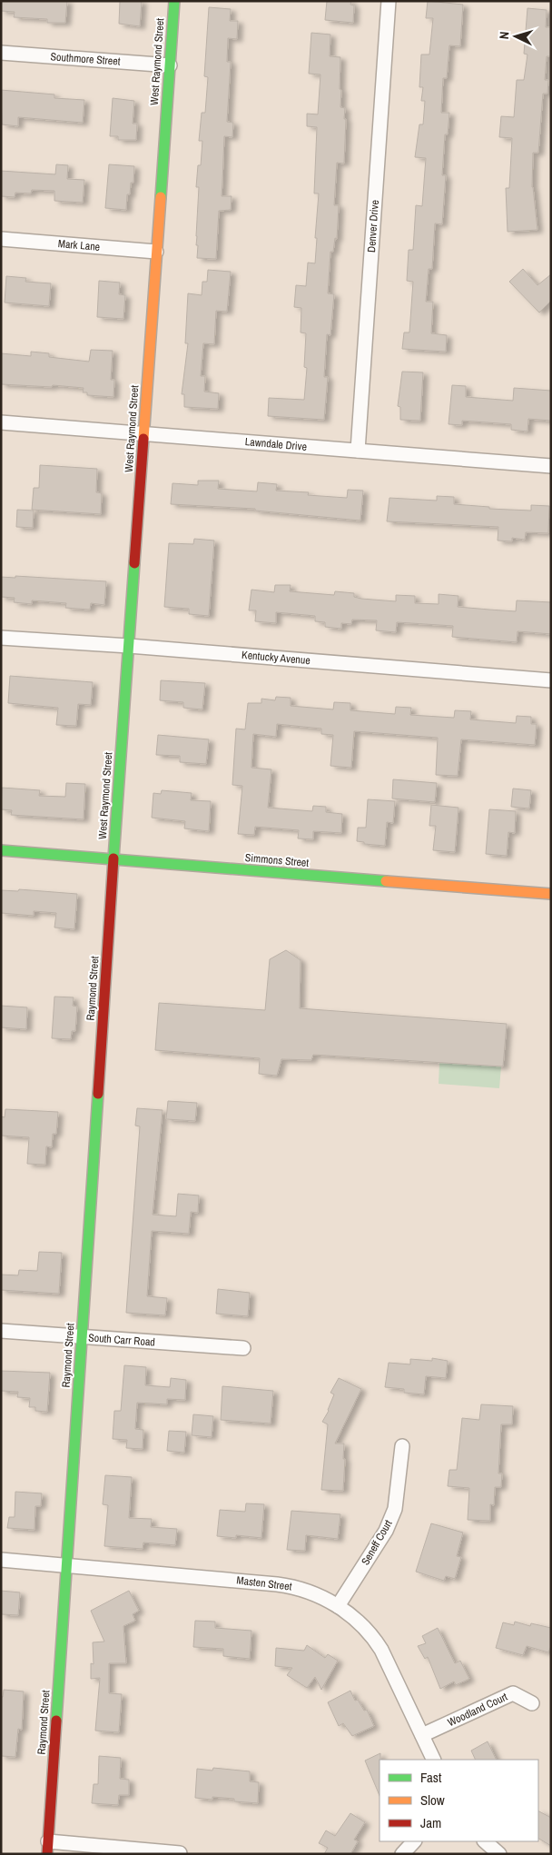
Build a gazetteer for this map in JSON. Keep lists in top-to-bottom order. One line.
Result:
{"streets":{"street":["Southmore Street","West Raymond Street","Denver Drive","Mark Lane","Lawndale Drive","Kentucky Avenue","Simmons Street","Raymond Street","South Carr Road","Seneff Court","Masten Street","Woodland Court"]},"crossings":[["Southmore Street","West Raymond Street"],["West Raymond Street","Mark Lane"],["West Raymond Street","Lawndale Drive"],["West Raymond Street","Kentucky Avenue"],["West Raymond Street","Simmons Street"],["West Raymond Street","Raymond Street"],["Denver Drive","Lawndale Drive"],["Simmons Street","Raymond Street"],["Raymond Street","South Carr Road"],["Raymond Street","Masten Street"],["Seneff Court","Masten Street"],["Masten Street","Woodland Court"]],"legend":["Fast","Slow","Jam"],"north":"left"}
